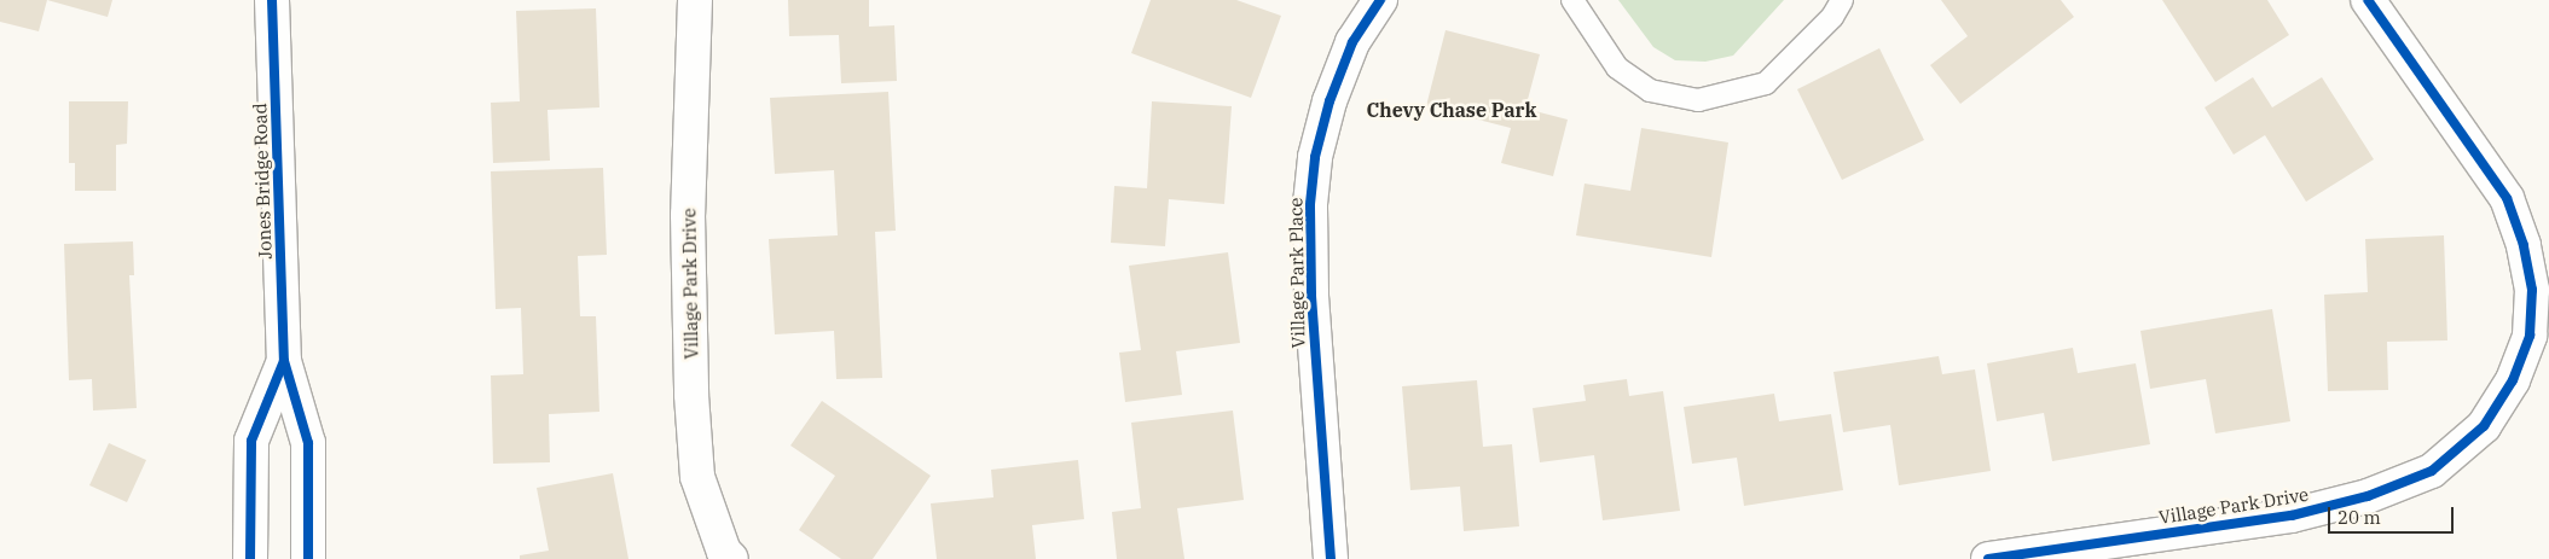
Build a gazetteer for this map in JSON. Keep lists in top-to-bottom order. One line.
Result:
{"streets":{"street":["Jones Bridge Road","Village Park Place","Village Park Drive"]},"districts":["Chevy Chase Park"],"scale_bar":"20 m"}
